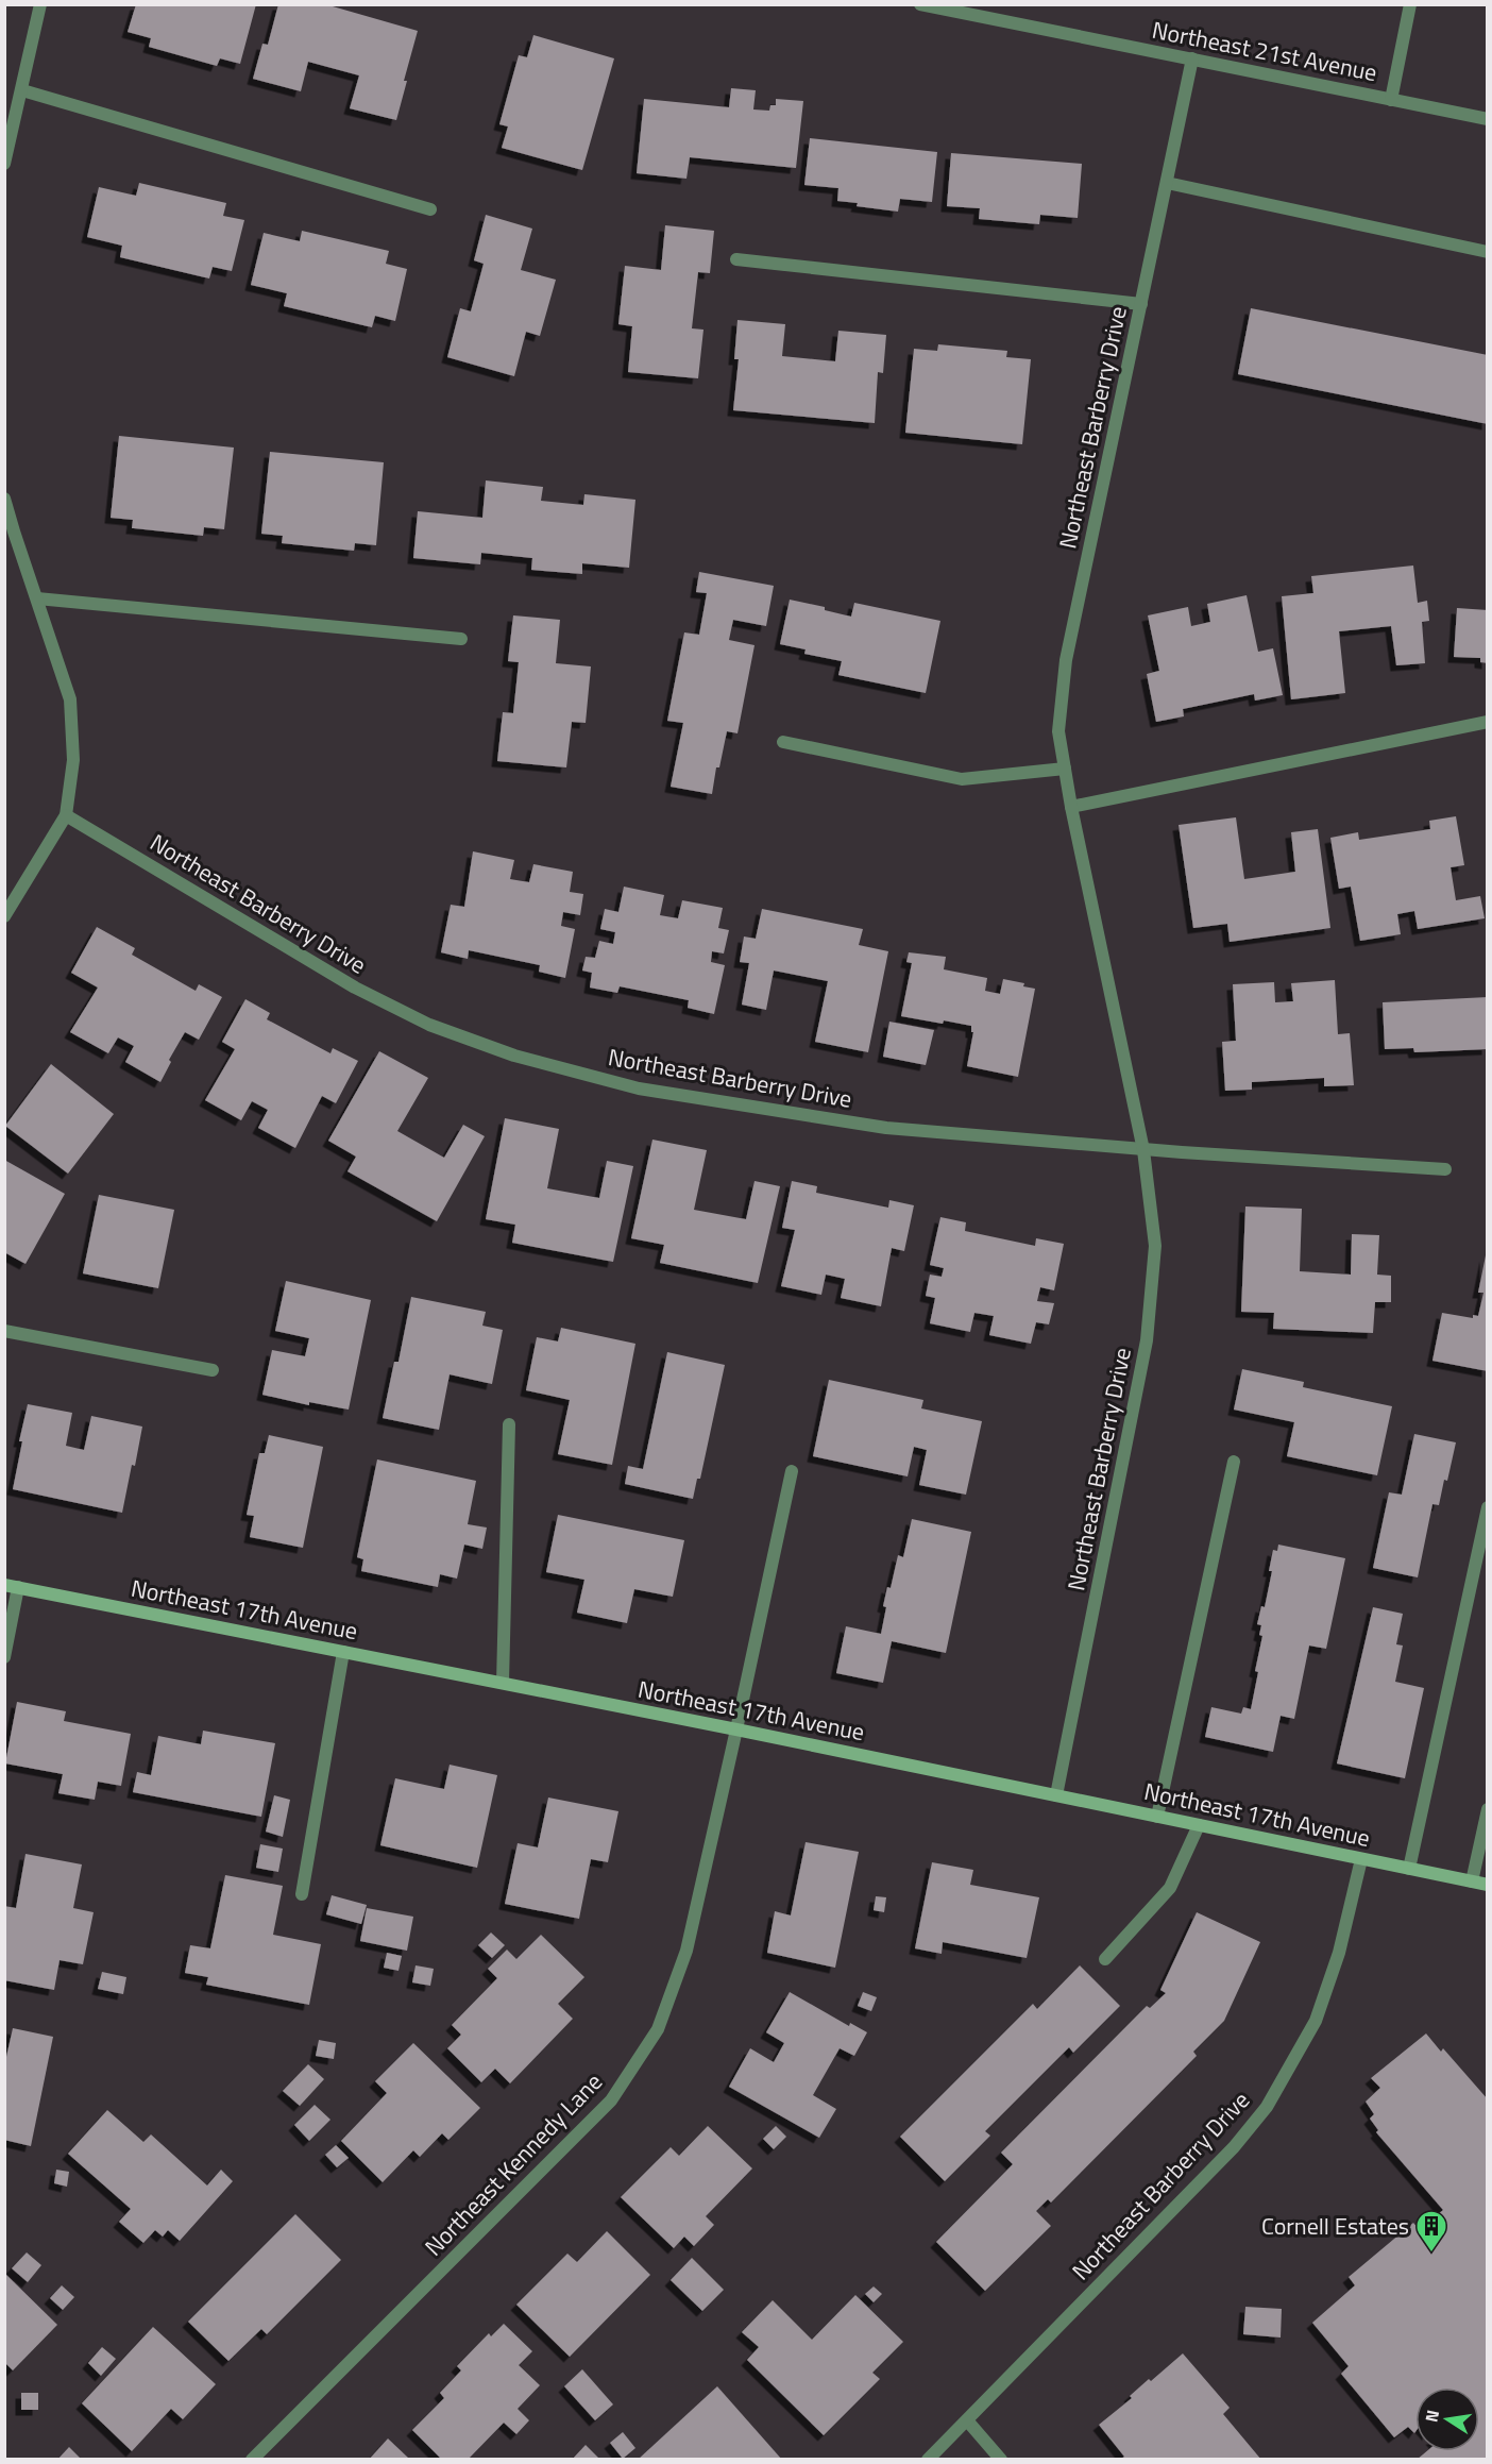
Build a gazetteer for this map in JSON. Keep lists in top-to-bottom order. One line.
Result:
{"streets":{"street":["Northeast 21st Avenue","Northeast Barberry Drive","Northeast 17th Avenue","Northeast Kennedy Lane"]},"crossings":[["Northeast 21st Avenue","Northeast Barberry Drive"],["Northeast Barberry Drive","Northeast 17th Avenue"],["Northeast 17th Avenue","Northeast Kennedy Lane"]],"places":{"building":["Cornell Estates"]},"north":"left"}
